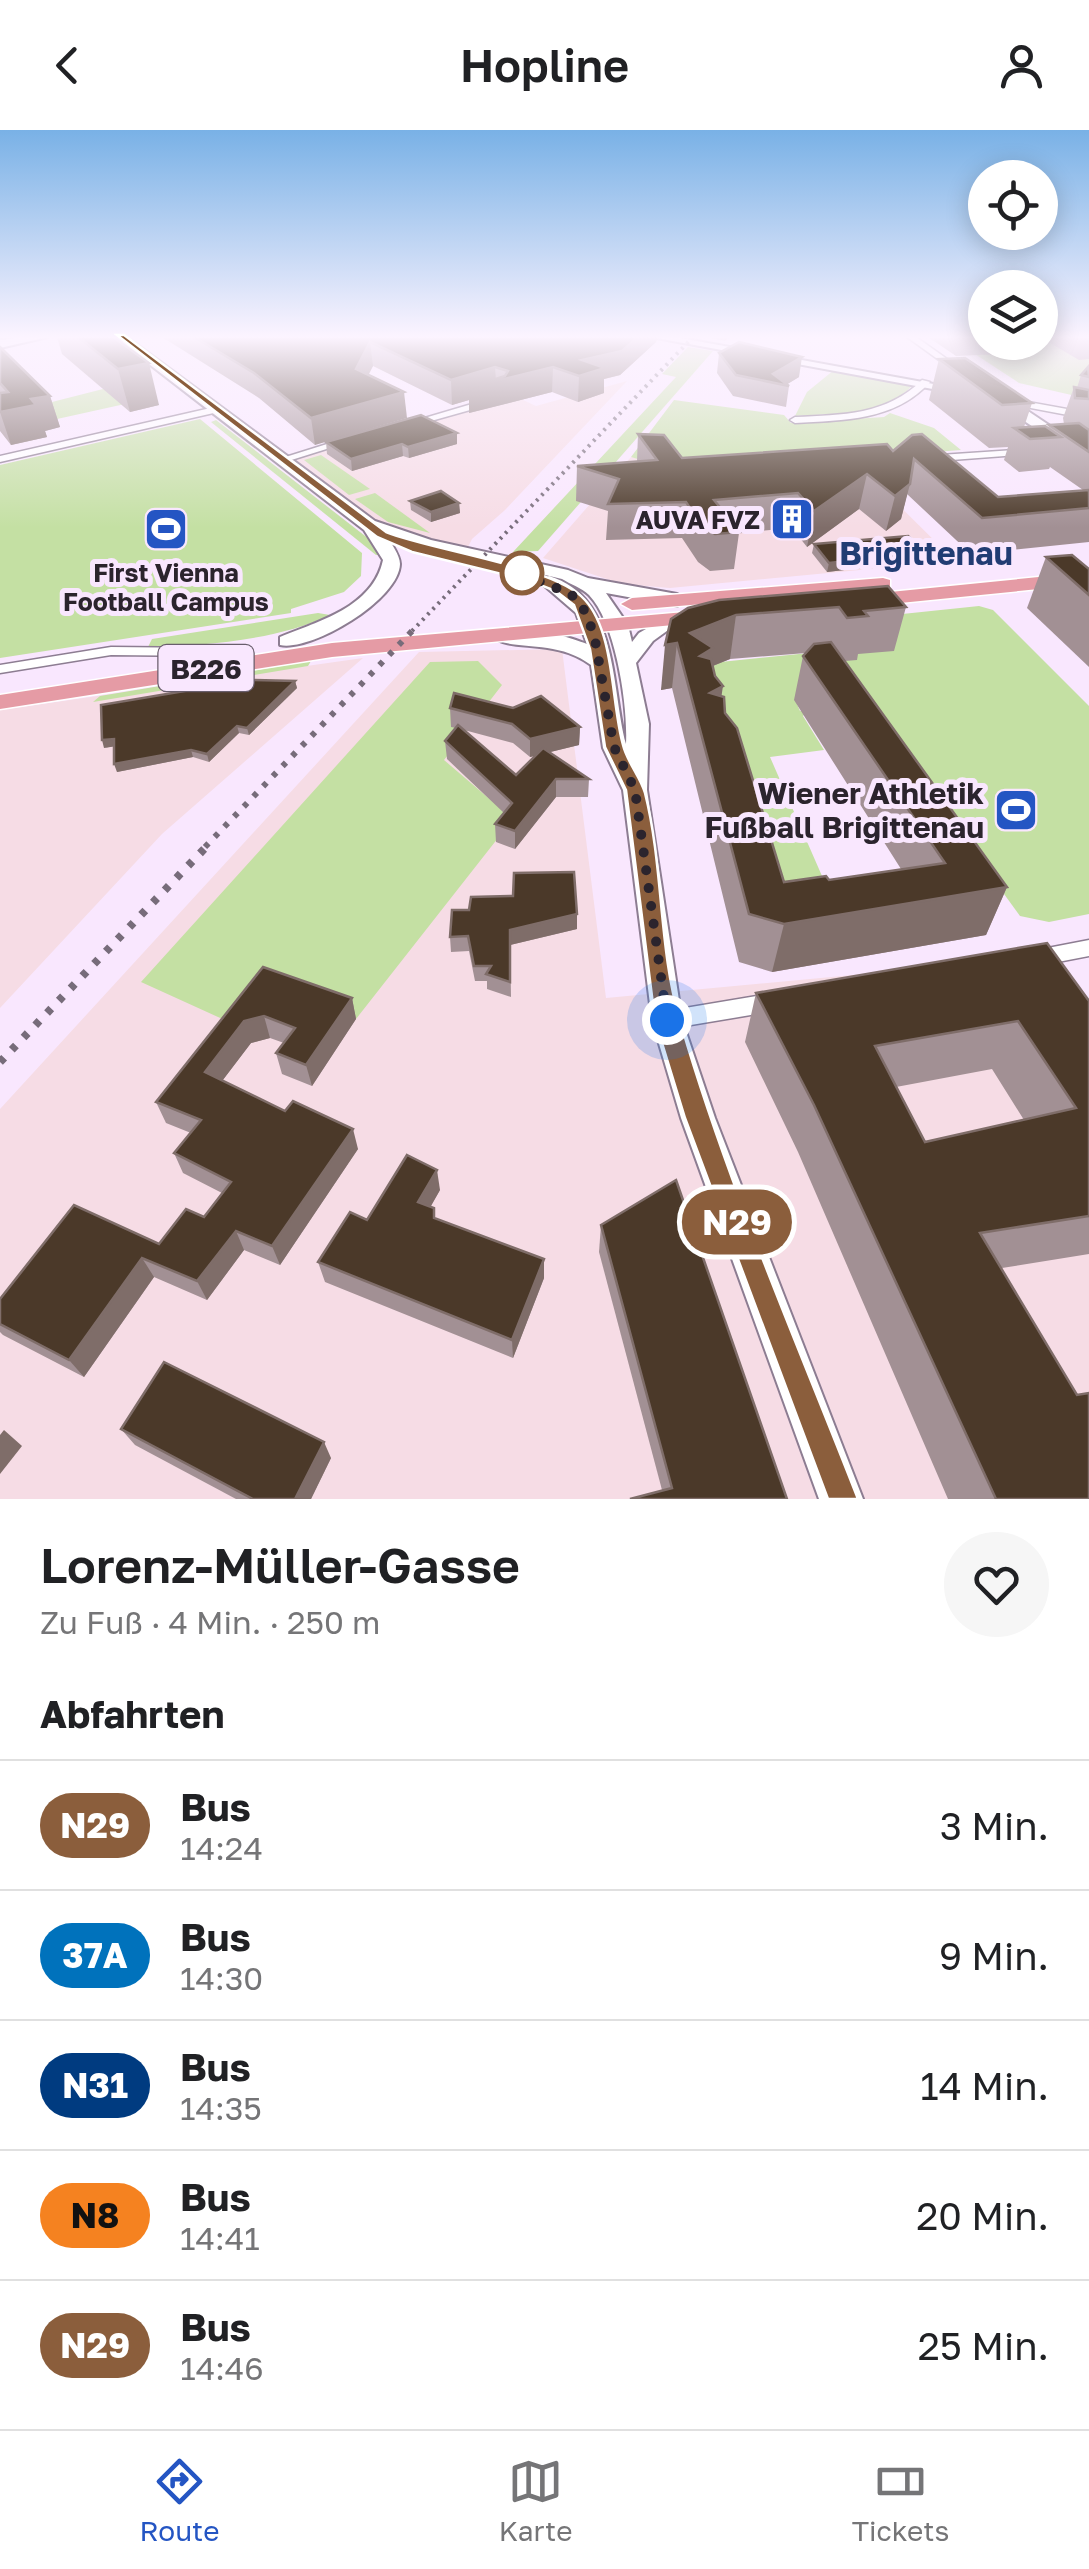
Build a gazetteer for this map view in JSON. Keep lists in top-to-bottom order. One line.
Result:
{"streets":{"main road":["B226"]},"districts":["Brigittenau"],"places":{"building":["AUVA FVZ"],"sports":["First Vienna Football Campus","Wiener Athletik Fußball Brigittenau"]},"lines":["bus line N29"],"page":{"header":"Hopline","on_map":"N29","heading":[["Lorenz-Müller-Gasse","Zu Fuß · 4 Min. · 250 m"],"Abfahrten"],"list":[{"mark":"N29","name":"Bus","note":"14:24","value":"3 Min."},{"mark":"37A","name":"Bus","note":"14:30","value":"9 Min."},{"mark":"N31","name":"Bus","note":"14:35","value":"14 Min."},{"mark":"N8","name":"Bus","note":"14:41","value":"20 Min."},{"mark":"N29","name":"Bus","note":"14:46","value":"25 Min."}],"tabs":["Route","Karte","Tickets"]}}
